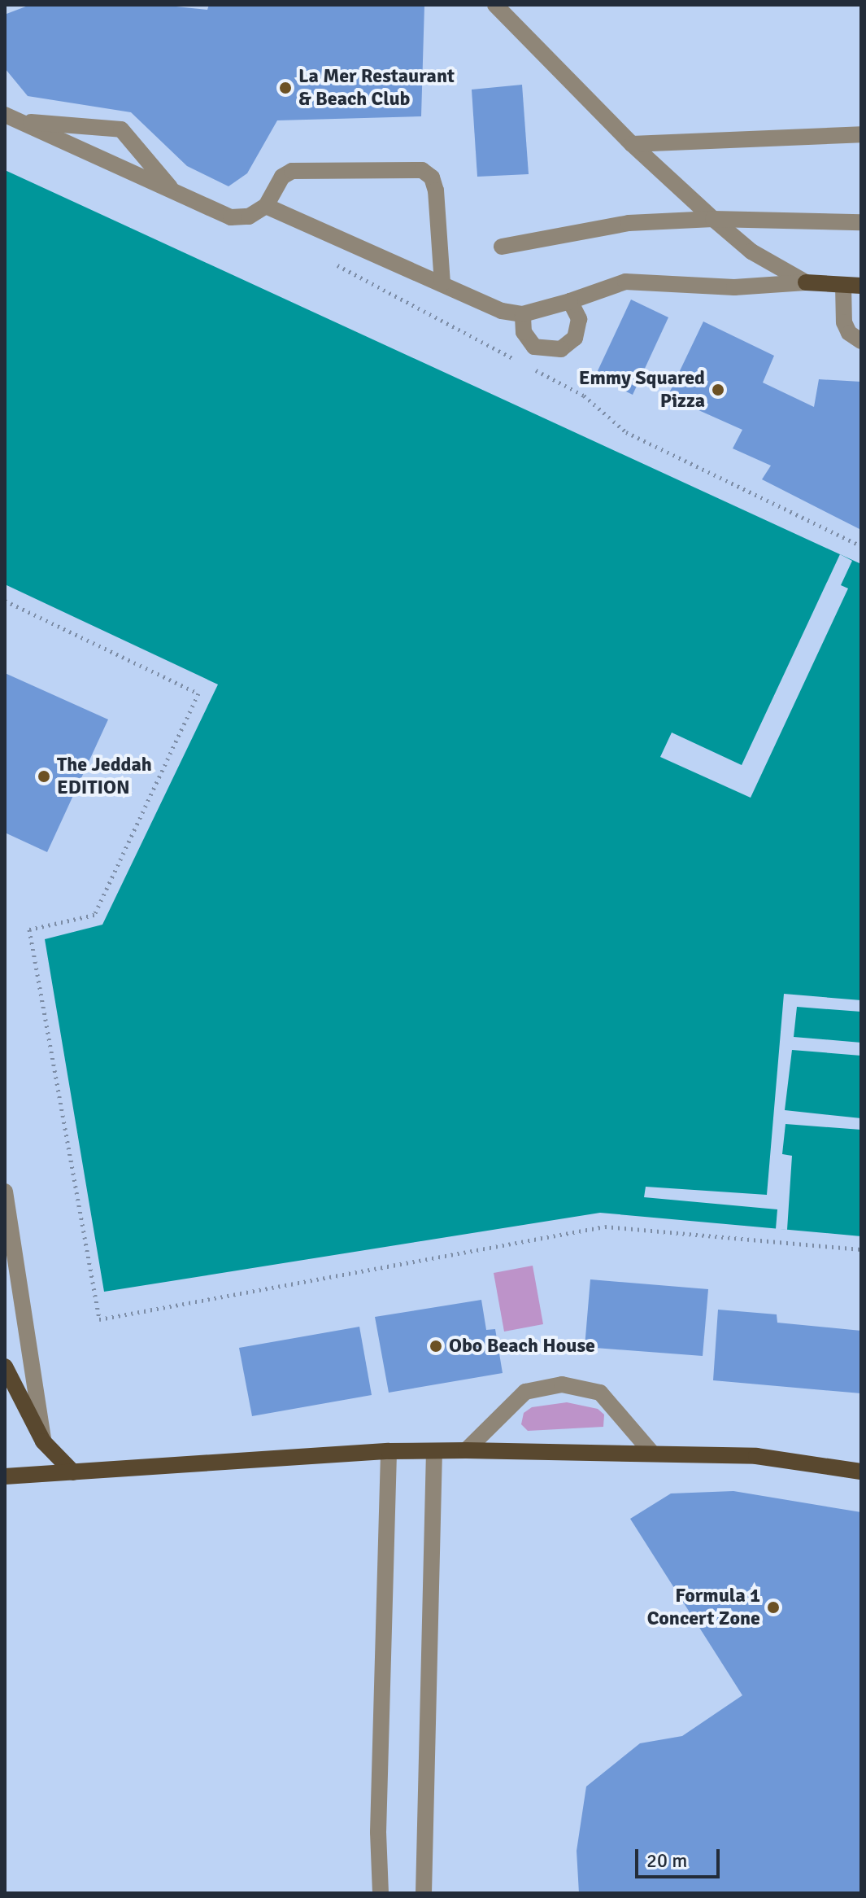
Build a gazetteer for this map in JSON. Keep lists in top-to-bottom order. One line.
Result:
{"places":["La Mer Restaurant & Beach Club","Emmy Squared Pizza","The Jeddah EDITION","Obo Beach House","Formula 1 Concert Zone"],"scale_bar":"20 m"}
